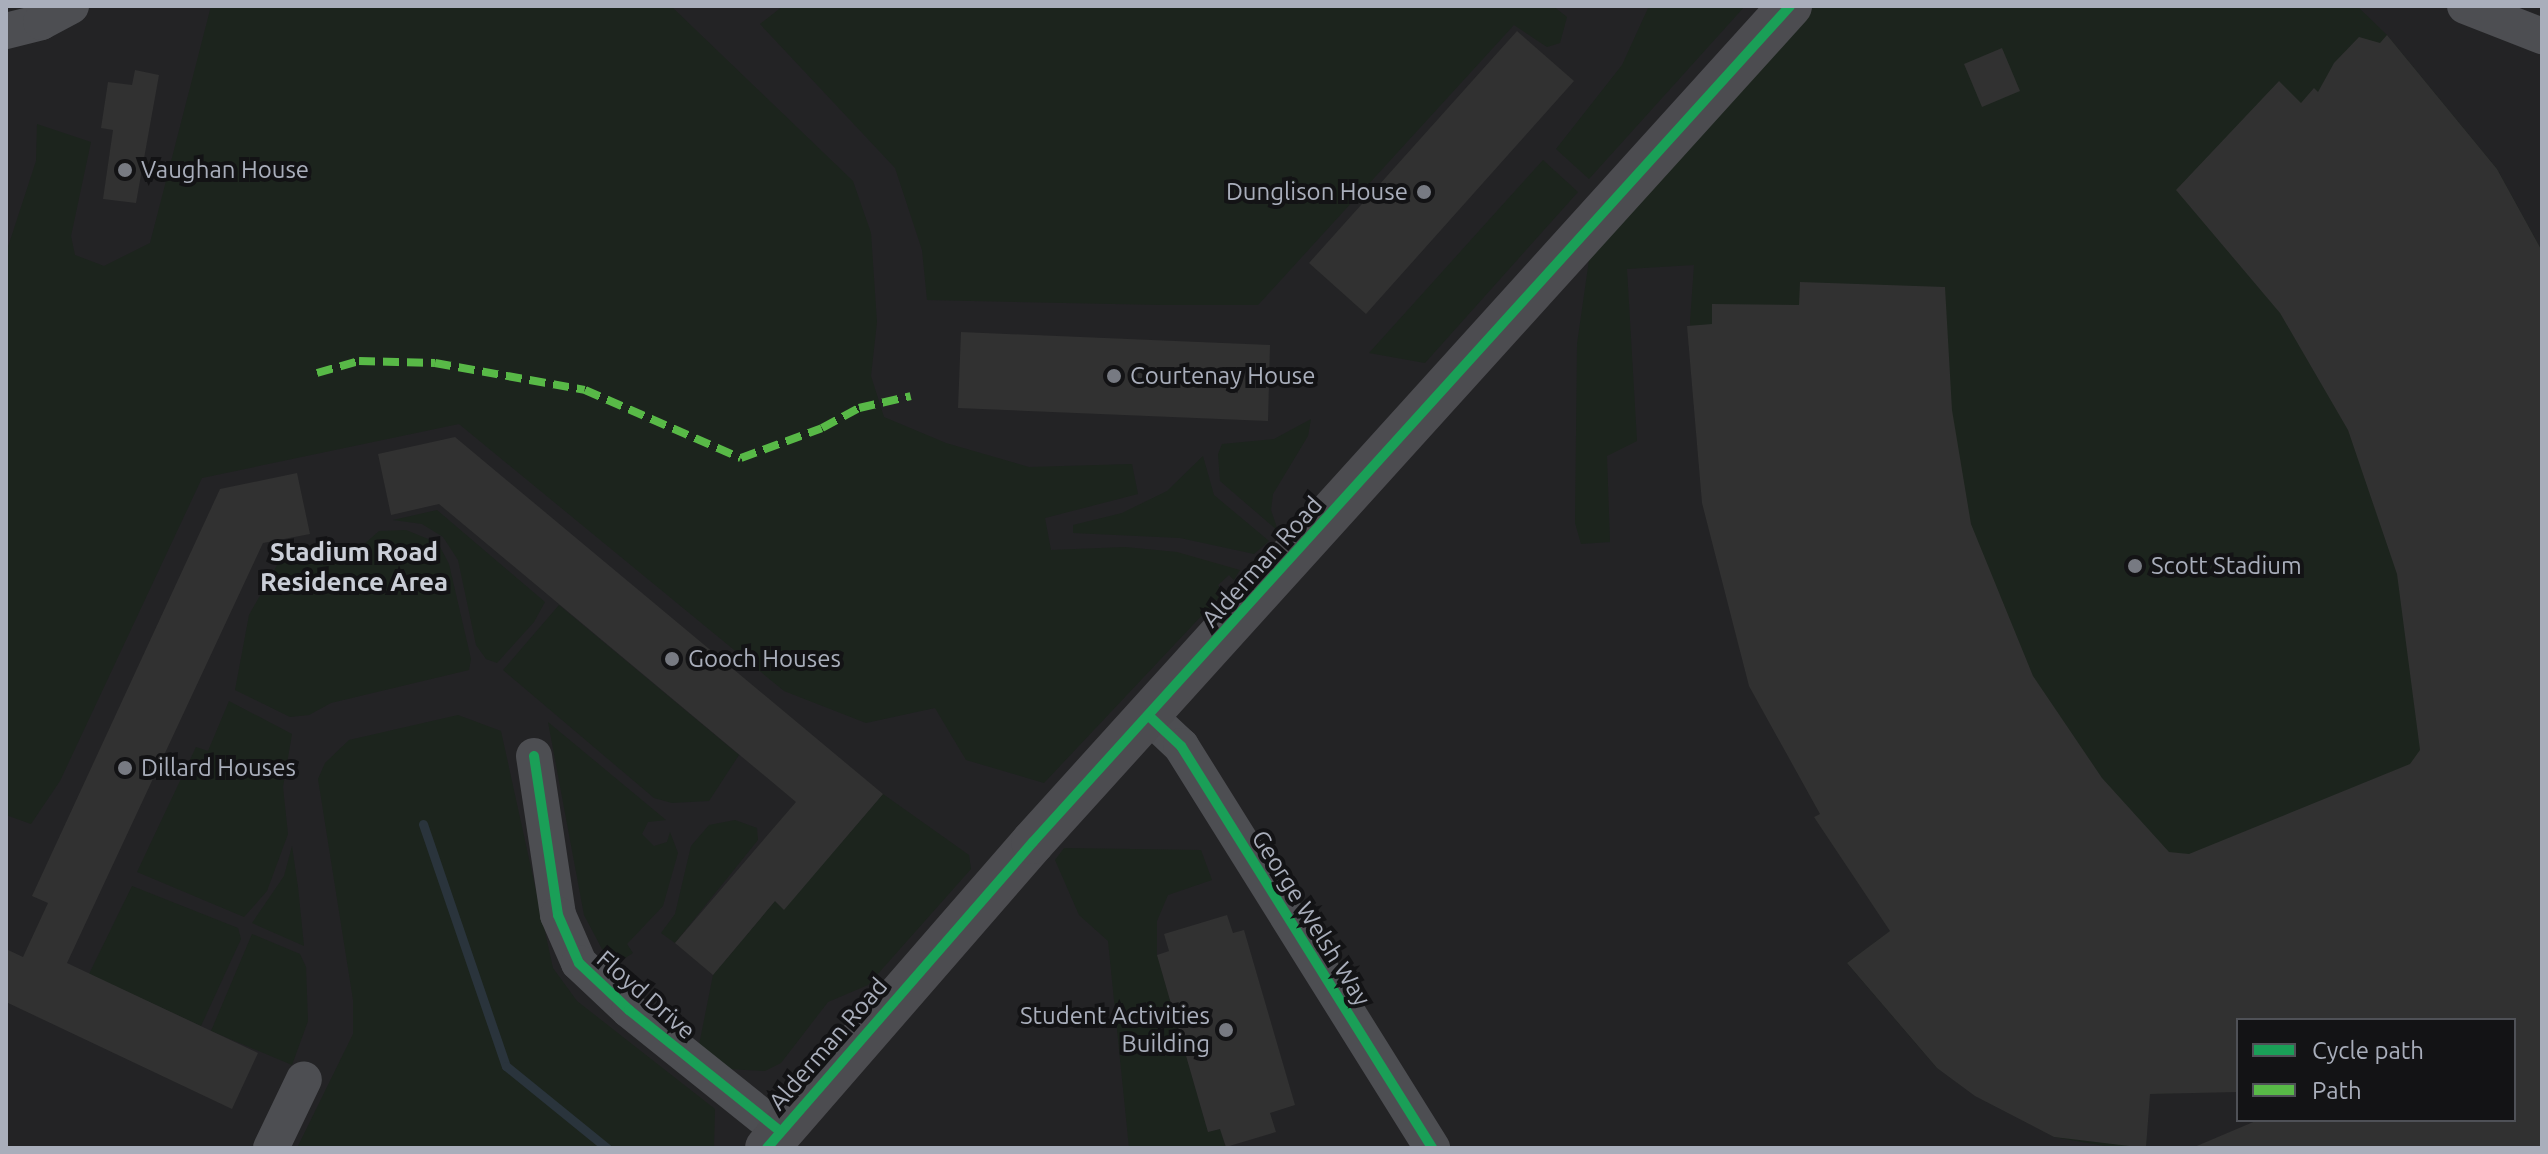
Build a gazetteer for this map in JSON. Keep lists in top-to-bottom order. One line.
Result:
{"streets":{"main road":["Alderman Road"],"street":["George Welsh Way","Floyd Drive"]},"crossings":[["Alderman Road","George Welsh Way"],["Alderman Road","Floyd Drive"]],"districts":["Stadium Road Residence Area"],"places":["Vaughan House","Dunglison House","Courtenay House","Scott Stadium","Gooch Houses","Dillard Houses","Student Activities Building"],"legend":["Cycle path","Path"]}
